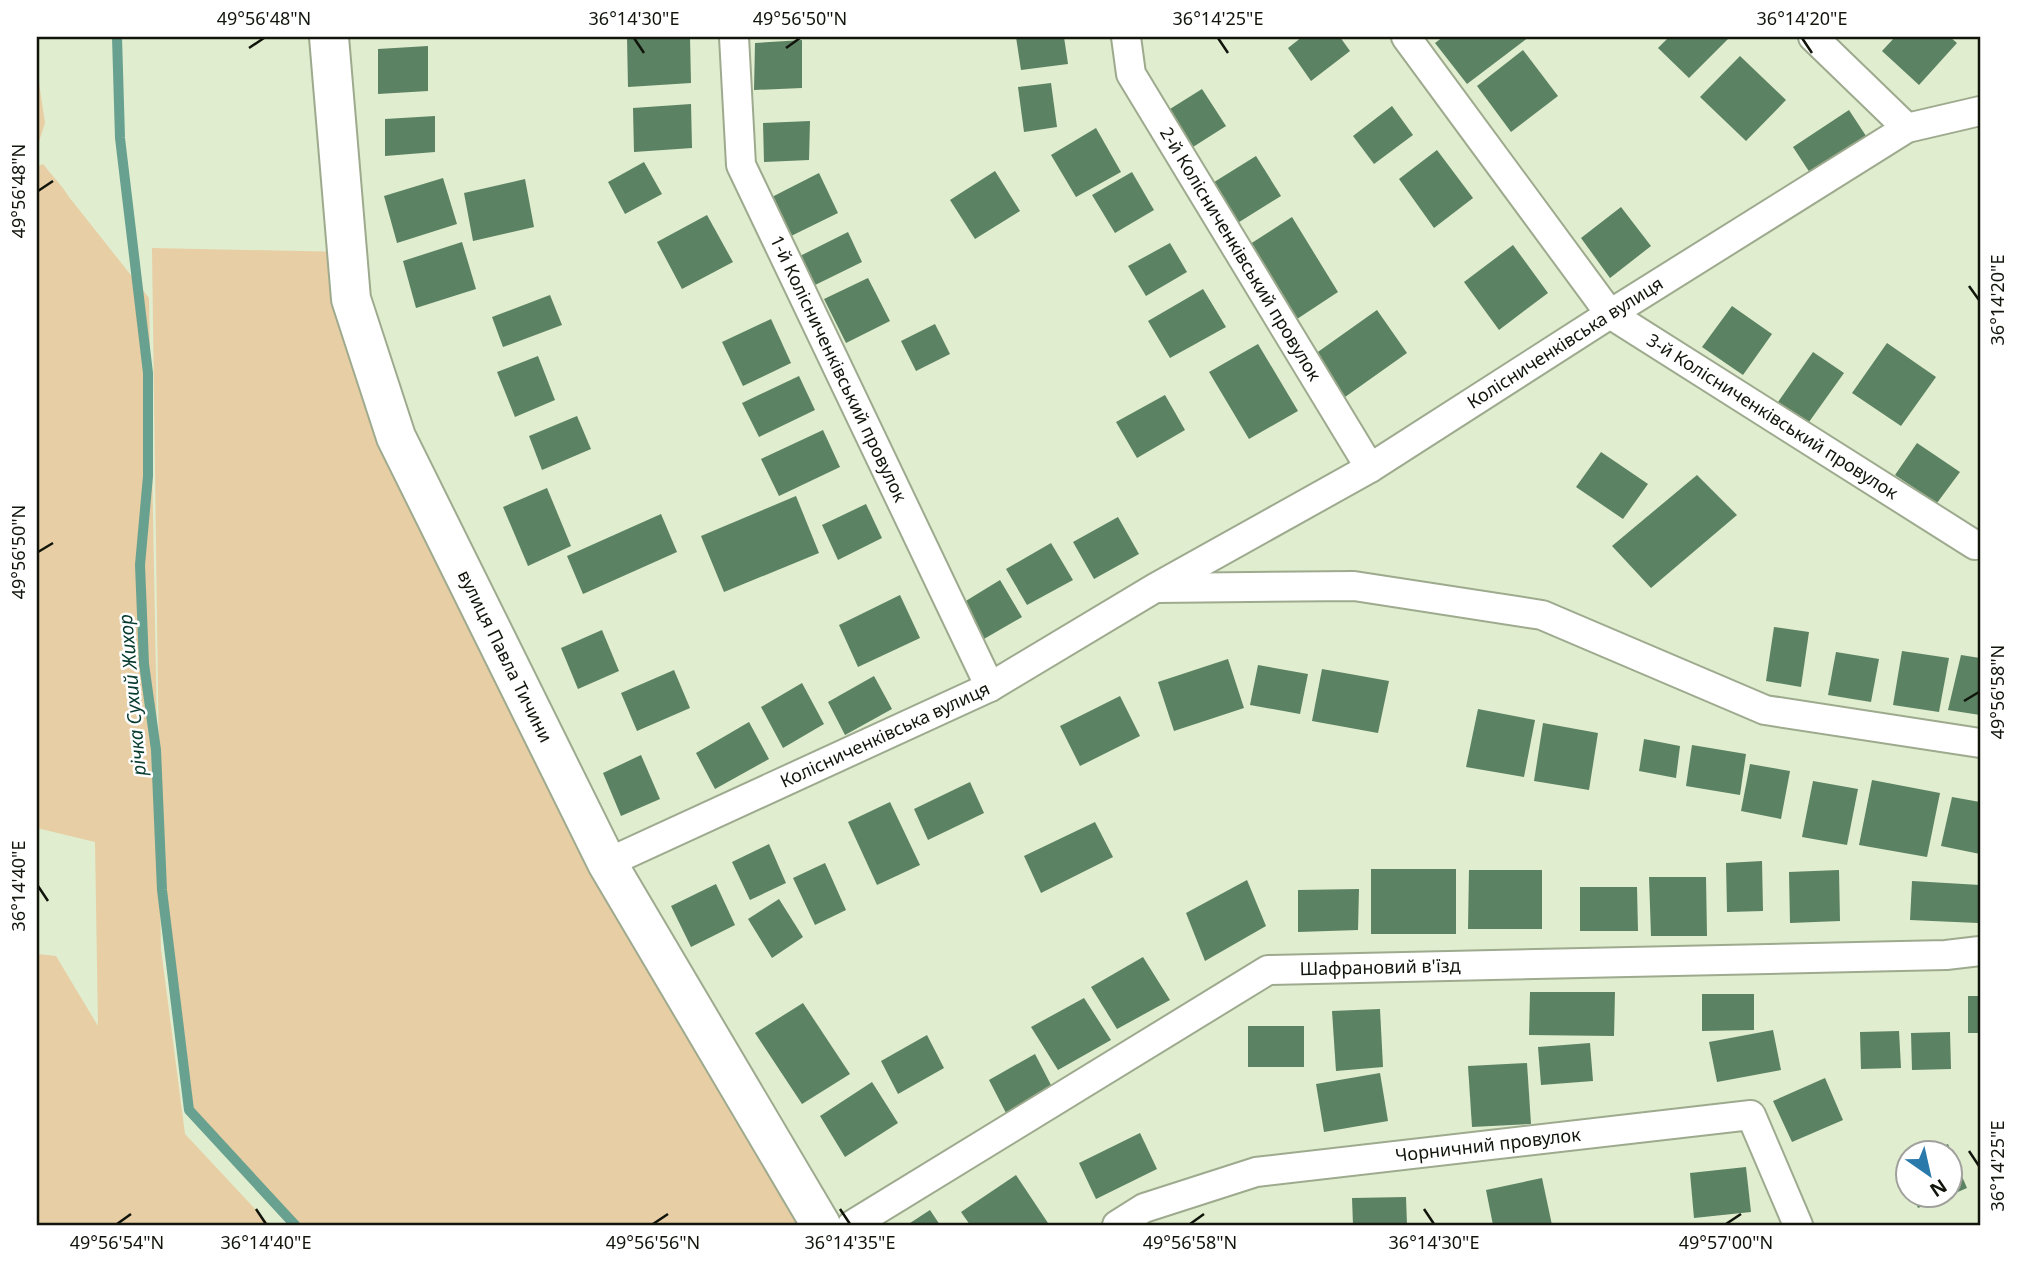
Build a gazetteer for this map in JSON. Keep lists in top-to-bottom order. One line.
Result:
{"streets":{"main road":["вулиця Павла Тичини"],"street":["2-й Колісниченківський провулок","Колісниченківська вулиця","1-й Колісниченківський провулок","3-й Колісниченківський провулок","Шафрановий в'їзд","Чорничний провулок"]},"crossings":[["2-й Колісниченківський провулок","Колісниченківська вулиця"],["Колісниченківська вулиця","1-й Колісниченківський провулок"],["Колісниченківська вулиця","3-й Колісниченківський провулок"],["Колісниченківська вулиця","вулиця Павла Тичини"]],"water":["річка Сухий Жихор"],"north":"bottom right","coordinates":["49°56'48\"N","36°14'30\"E","49°56'50\"N","36°14'25\"E","36°14'20\"E","49°56'58\"N","36°14'40\"E","49°56'54\"N","49°56'56\"N","36°14'35\"E","49°57'00\"N"]}
